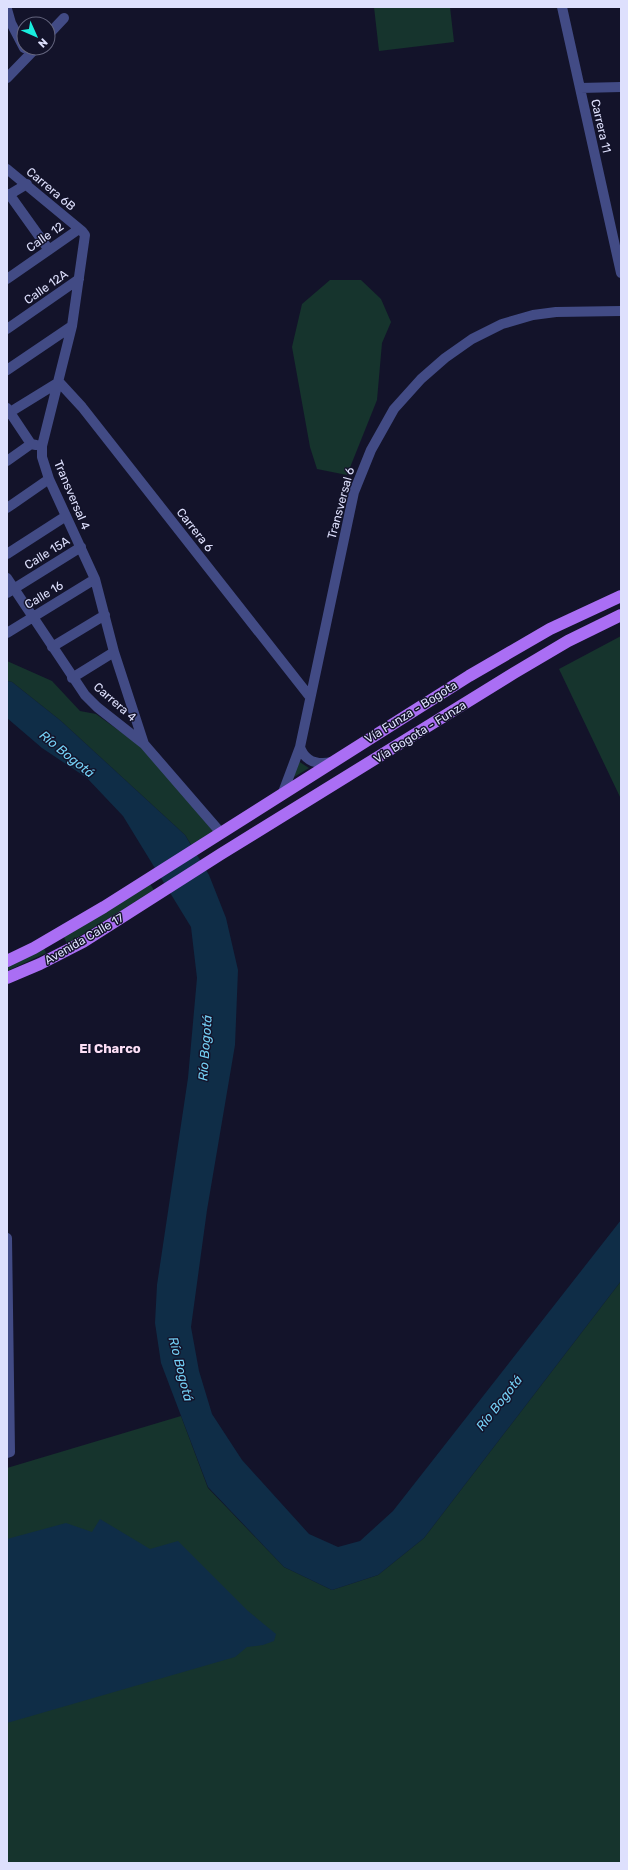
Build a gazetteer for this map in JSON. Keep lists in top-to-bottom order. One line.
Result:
{"streets":{"main road":["Vía Funza - Bogota","Vía Bogota - Funza","Avenida Calle 17"],"street":["Carrera 11","Carrera 6B","Calle 12","Calle 12A","Transversal 4","Transversal 6","Carrera 6","Calle 15A","Calle 16","Carrera 4"]},"crossings":[["Carrera 6B","Calle 12"],["Carrera 6B","Transversal 4"],["Calle 12","Transversal 4"],["Calle 12A","Transversal 4"],["Transversal 4","Carrera 6"],["Transversal 4","Calle 15A"],["Transversal 4","Calle 16"],["Transversal 4","Carrera 4"],["Transversal 6","Carrera 6"],["Transversal 6","Vía Funza - Bogota"],["Calle 15A","Carrera 4"],["Calle 16","Carrera 4"],["Carrera 4","Vía Funza - Bogota"],["Vía Funza - Bogota","Avenida Calle 17"],["Vía Bogota - Funza","Avenida Calle 17"]],"districts":["El Charco"],"water":["Río Bogotá"],"north":"bottom right"}
